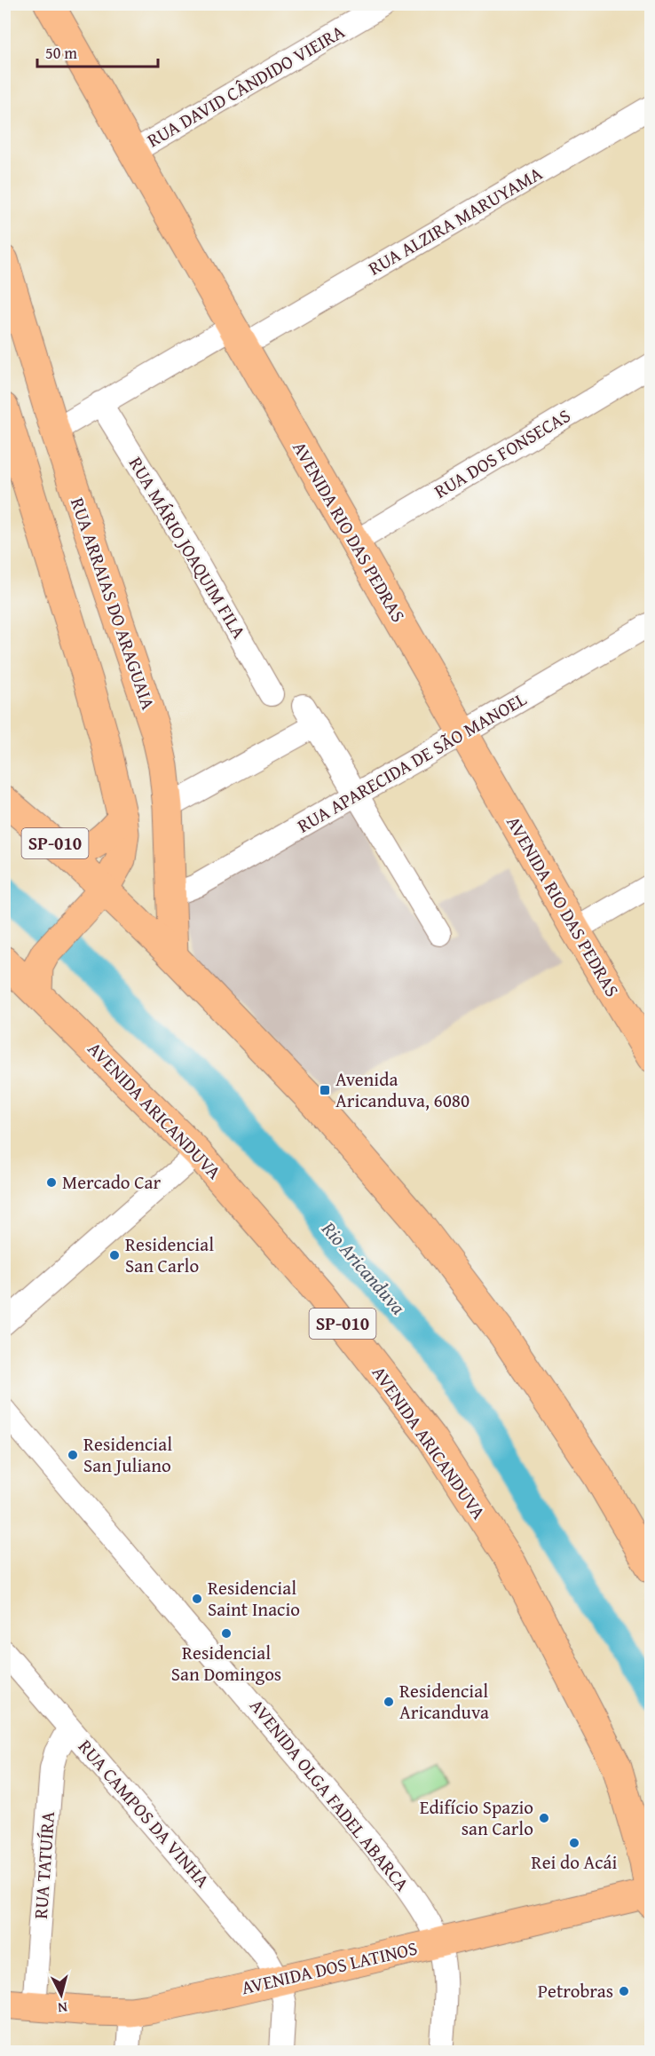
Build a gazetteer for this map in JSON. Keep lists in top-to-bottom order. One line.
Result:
{"streets":{"main road":["AVENIDA RIO DAS PEDRAS","RUA ARRAIAS DO ARAGUAIA","SP-010","AVENIDA ARICANDUVA","AVENIDA DOS LATINOS"],"street":["RUA DAVID CÂNDIDO VIEIRA","RUA ALZIRA MARUYAMA","RUA DOS FONSECAS","RUA MÁRIO JOAQUIM FILA","RUA APARECIDA DE SÃO MANOEL","AVENIDA OLGA FADEL ABARCA","RUA CAMPOS DA VINHA","RUA TATUÍRA"]},"crossings":[["RUA DAVID CÂNDIDO VIEIRA","AVENIDA RIO DAS PEDRAS"],["RUA ALZIRA MARUYAMA","AVENIDA RIO DAS PEDRAS"],["RUA DOS FONSECAS","AVENIDA RIO DAS PEDRAS"],["AVENIDA RIO DAS PEDRAS","RUA APARECIDA DE SÃO MANOEL"],["RUA ARRAIAS DO ARAGUAIA","RUA APARECIDA DE SÃO MANOEL"],["RUA ARRAIAS DO ARAGUAIA","SP-010"],["AVENIDA ARICANDUVA","AVENIDA DOS LATINOS"],["AVENIDA OLGA FADEL ABARCA","AVENIDA DOS LATINOS"],["RUA CAMPOS DA VINHA","RUA TATUÍRA"],["RUA CAMPOS DA VINHA","AVENIDA DOS LATINOS"],["RUA TATUÍRA","AVENIDA DOS LATINOS"]],"water":["Rio Aricanduva"],"places":{"transit":["Avenida Aricanduva, 6080"],"other":["Mercado Car","Residencial San Carlo","Residencial San Juliano","Residencial Saint Inacio","Residencial San Domingos","Residencial Aricanduva","Edifício Spazio san Carlo","Rei do Acái","Petrobras"]},"scale_bar":"50 m","north":"bottom"}
